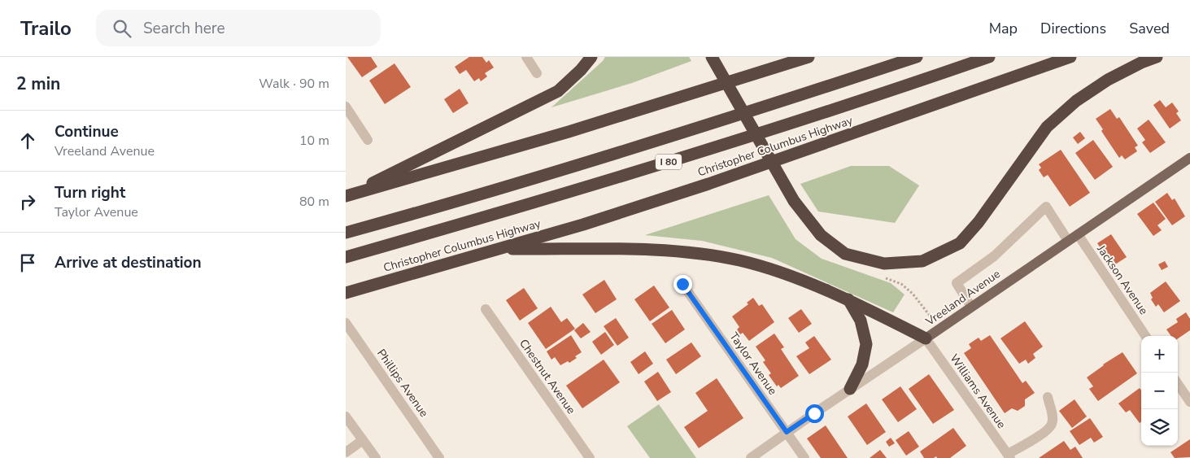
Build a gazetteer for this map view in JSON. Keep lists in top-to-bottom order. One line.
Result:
{"streets":{"highway":["Christopher Columbus Highway","I 80"],"main road":["Vreeland Avenue"],"street":["Jackson Avenue","Taylor Avenue","Chestnut Avenue","Phillips Avenue","Williams Avenue"]},"crossings":[["Jackson Avenue","Vreeland Avenue"],["Vreeland Avenue","Taylor Avenue"],["Vreeland Avenue","Williams Avenue"]],"page":{"header":"Trailo","search":"Search here","nav":["Map","Directions","Saved"],"heading":["2 min","Walk · 90 m"],"list":[["Continue","Vreeland Avenue","10 m"],["Turn right","Taylor Avenue","80 m"],"Arrive at destination"],"map_buttons":["+","−"]}}
